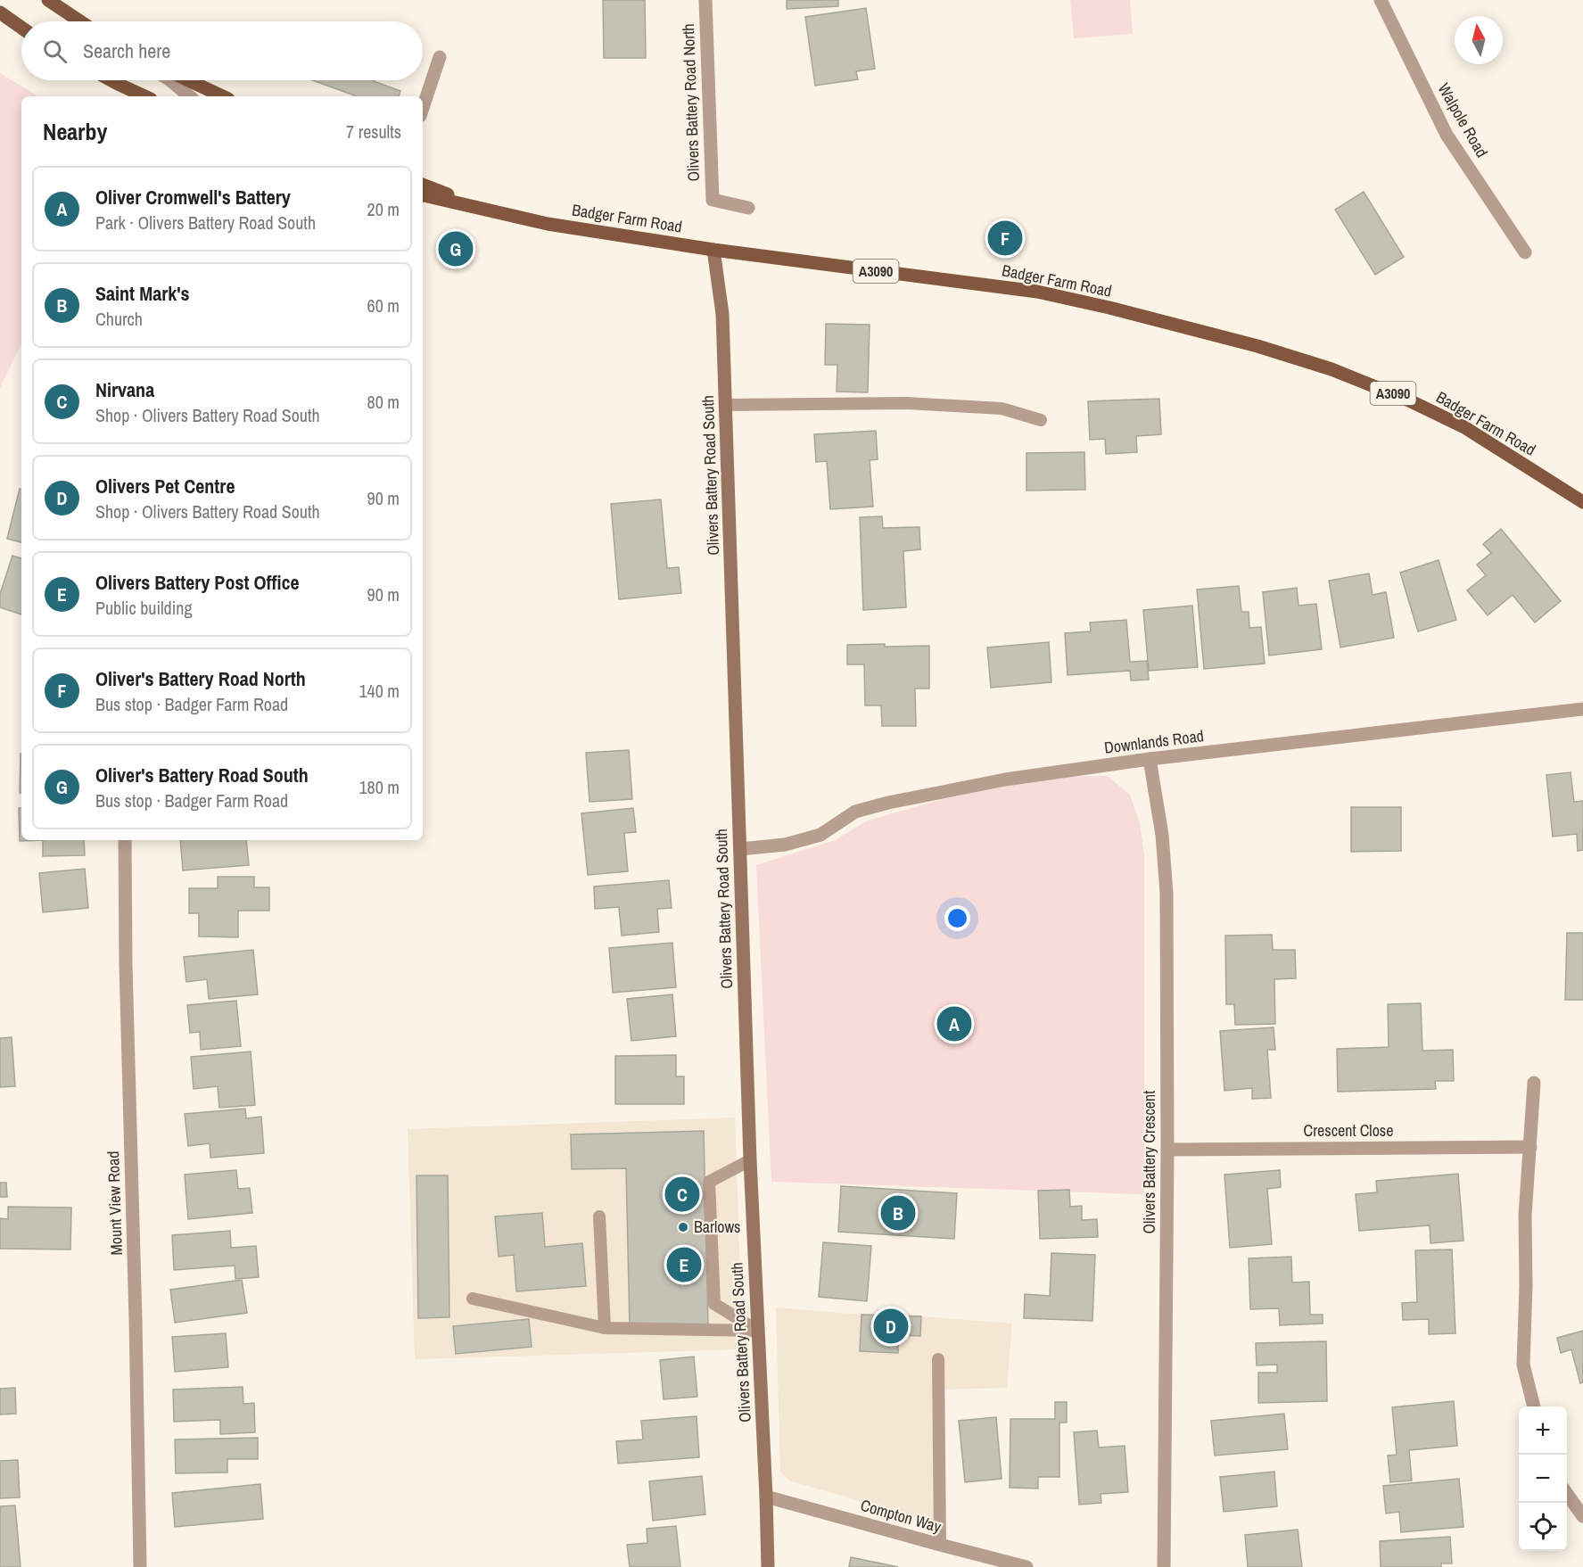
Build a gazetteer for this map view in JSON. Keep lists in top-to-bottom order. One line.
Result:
{"streets":{"main road":["Badger Farm Road","A3090"],"street":["Olivers Battery Road North","Walpole Road","Olivers Battery Road South","Downlands Road","Crescent Close","Olivers Battery Crescent","Mount View Road","Compton Way"]},"crossings":[["Badger Farm Road","Olivers Battery Road South"],["Olivers Battery Road South","Downlands Road"],["Olivers Battery Road South","Compton Way"],["Downlands Road","Olivers Battery Crescent"],["Crescent Close","Olivers Battery Crescent"]],"places":["Barlows"],"north":"top","page":{"search":"Search here","heading":["Nearby","7 results"],"list":[{"mark":"A","name":"Oliver Cromwell's Battery","note":"Park · Olivers Battery Road South","value":"20 m"},{"mark":"B","name":"Saint Mark's","note":"Church","value":"60 m"},{"mark":"C","name":"Nirvana","note":"Shop · Olivers Battery Road South","value":"80 m"},{"mark":"D","name":"Olivers Pet Centre","note":"Shop · Olivers Battery Road South","value":"90 m"},{"mark":"E","name":"Olivers Battery Post Office","note":"Public building","value":"90 m"},{"mark":"F","name":"Oliver's Battery Road North","note":"Bus stop · Badger Farm Road","value":"140 m"},{"mark":"G","name":"Oliver's Battery Road South","note":"Bus stop · Badger Farm Road","value":"180 m"}],"pins":["F","G","A","C","B","E","D"],"map_buttons":["+","−"]}}
